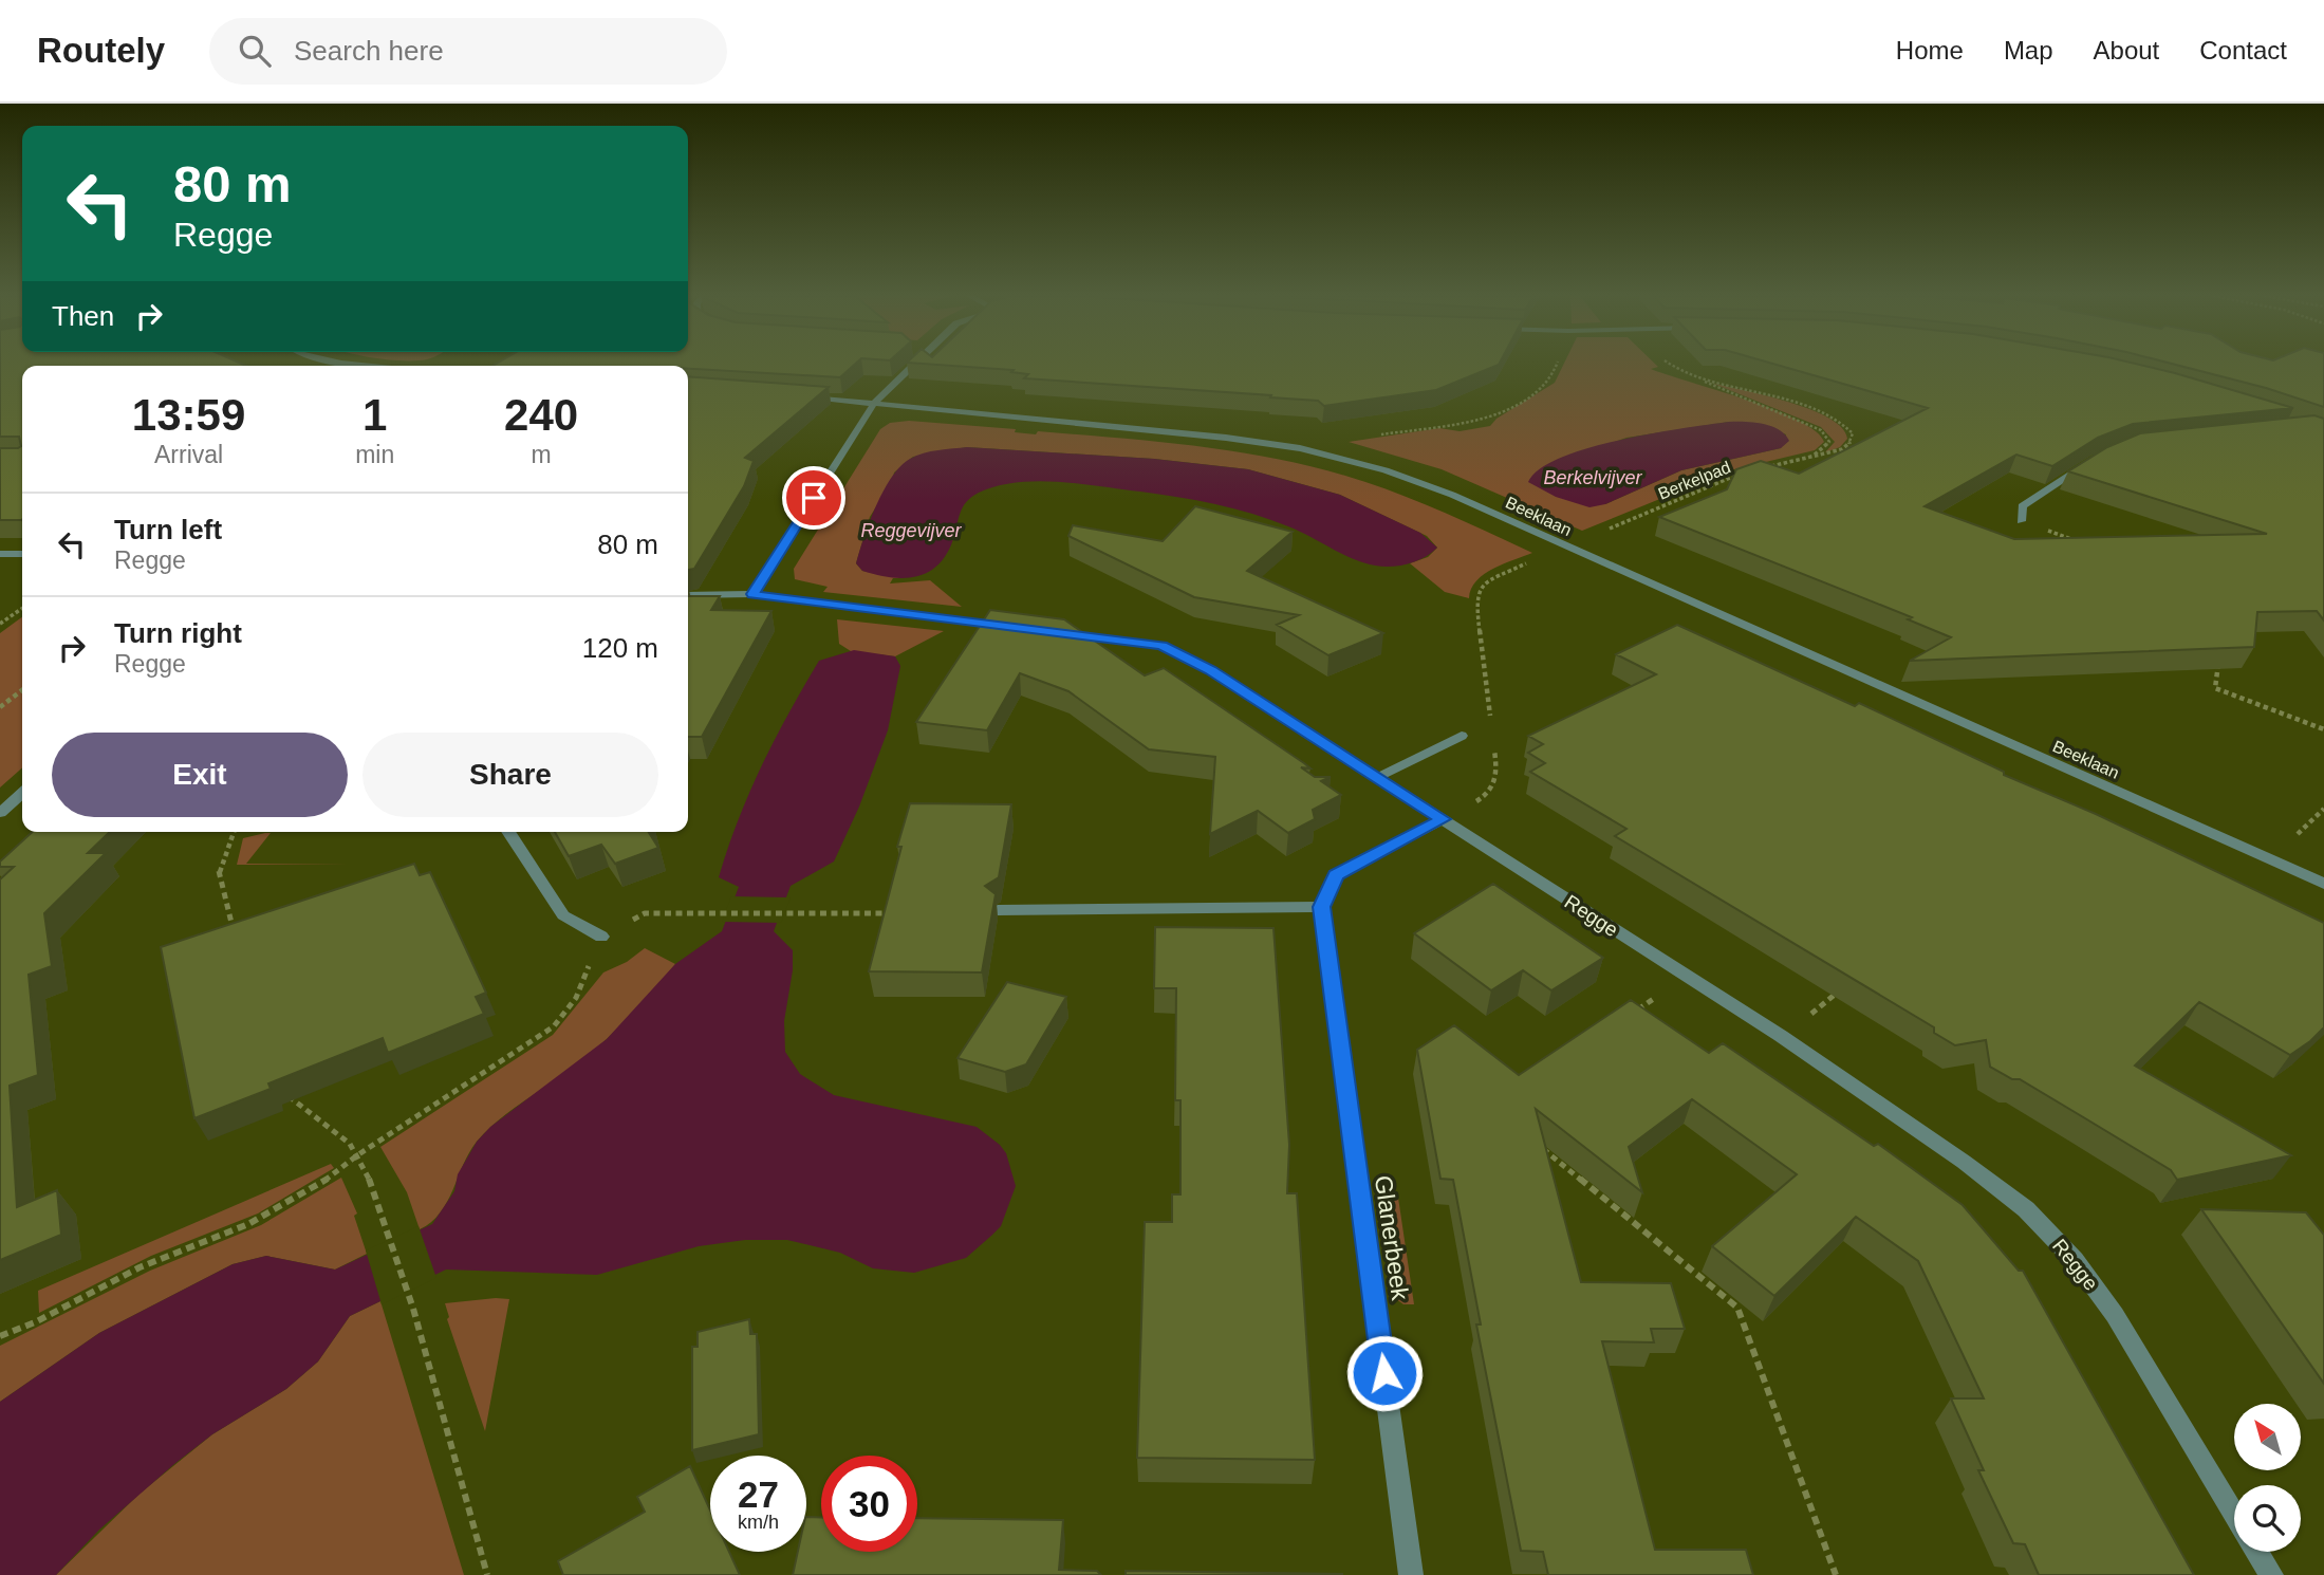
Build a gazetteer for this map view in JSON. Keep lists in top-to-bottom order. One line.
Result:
{"streets":{"street":["Beeklaan","Regge","Glanerbeek"],"path":["Berkelpad"]},"crossings":[["Berkelpad","Beeklaan"]],"water":["Berkelvijver","Reggevijver"],"north":"top left","page":{"header":"Routely","search":"Search here","nav":["Home","Map","About","Contact"],"turn":["80 m","Regge"],"then":"Then","eta":["13:59","Arrival","1","min","240","m"],"list":[{"name":"Turn left","note":"Regge","value":"80 m"},{"name":"Turn right","note":"Regge","value":"120 m"}],"buttons":["Exit","Share"],"speed":"27 km/h","limit":"30"}}
